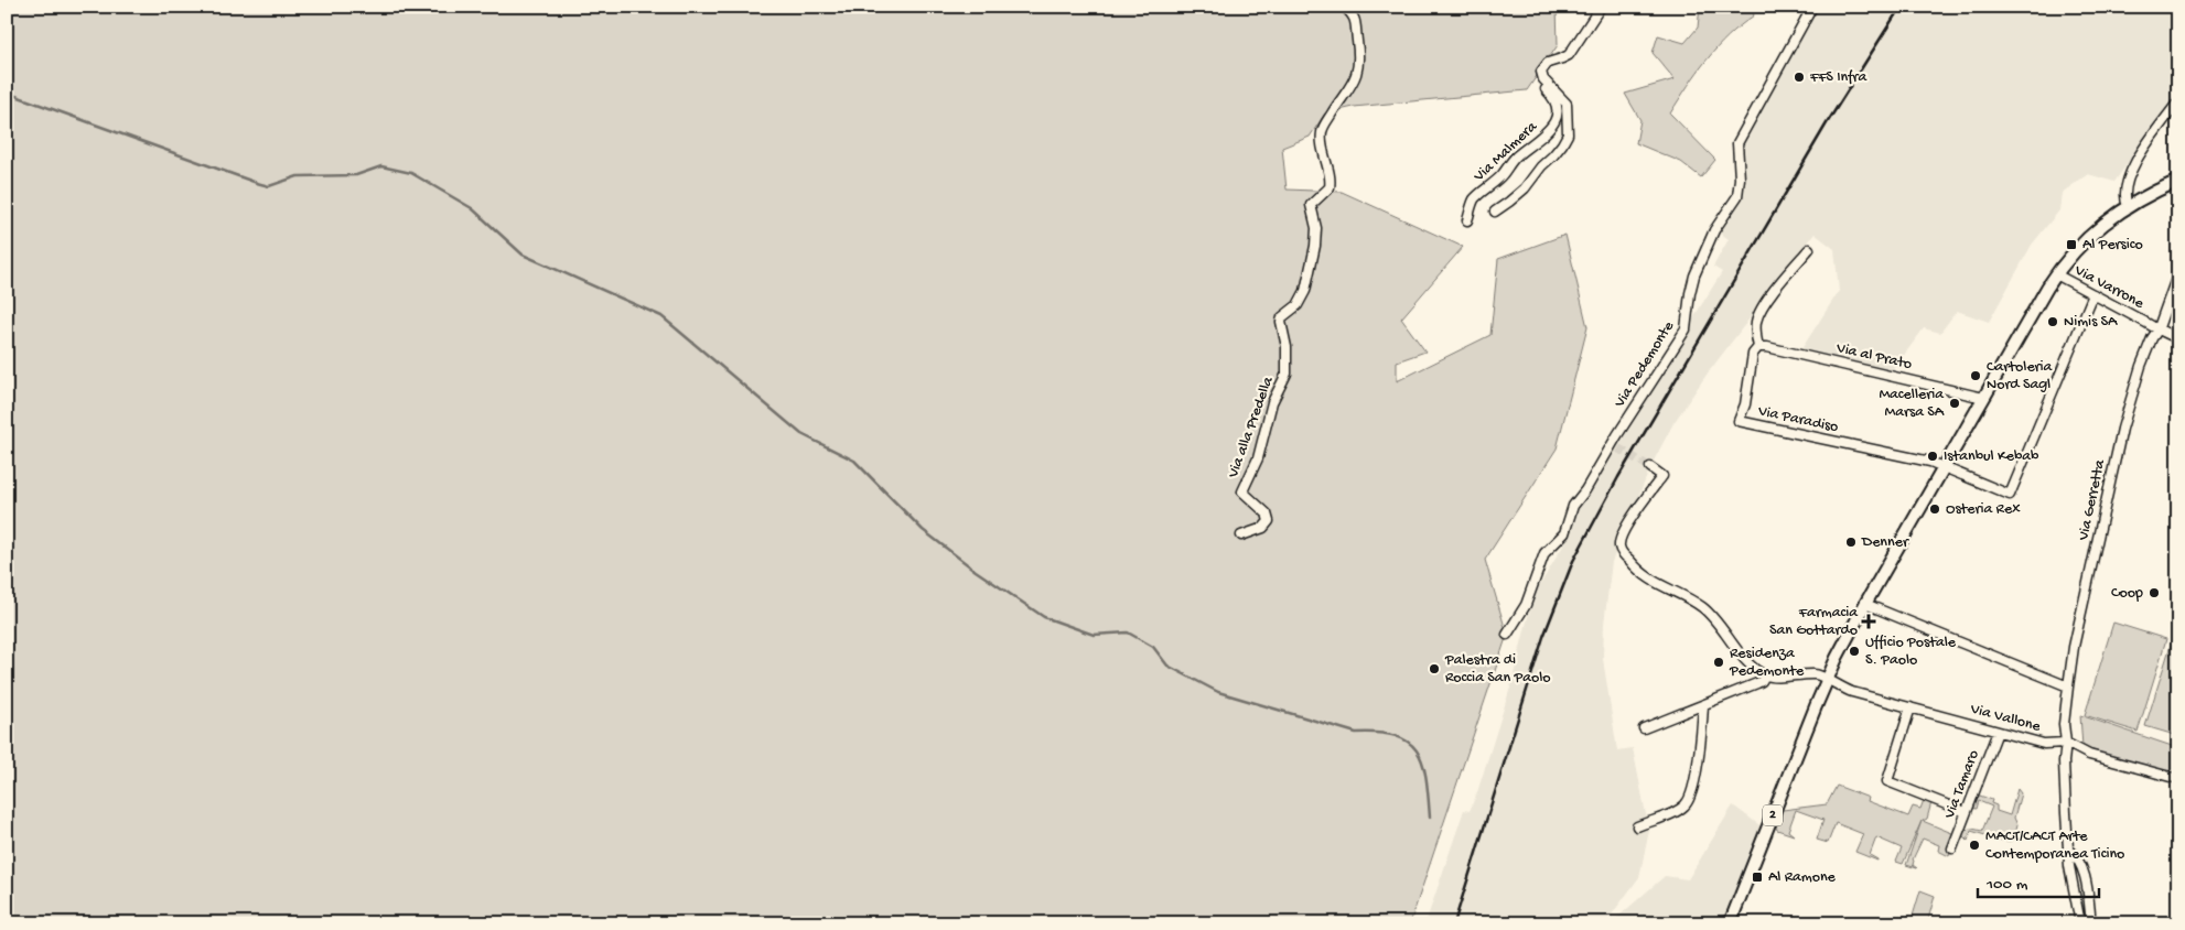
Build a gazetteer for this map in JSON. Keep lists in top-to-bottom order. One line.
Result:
{"streets":{"main road":["2"],"street":["Via Malmera","Via Varrone","Via al Prato","Via Pedemonte","Via Paradiso","Via alla Predella","Via Gerretta","Via Vallone","Via Tamaro"]},"crossings":[["Via Varrone","Via Paradiso"],["Via Varrone","Via Gerretta"],["Via Varrone","2"],["Via al Prato","Via Paradiso"],["Via al Prato","2"],["Via Paradiso","2"],["Via Gerretta","Via Vallone"],["Via Vallone","Via Tamaro"],["Via Vallone","2"]],"places":{"other":["FFS Infra","Nimis SA","Cartoleria Nord Sagl","Macelleria Marsa SA","Istanbul Kebab","Osteria Rex","Denner","Coop","Ufficio Postale S. Paolo","Residenza Pedemonte","Palestra di Roccia San Paolo","MACT/CACT Arte Contemporanea Ticino"],"transit":["Al Persico","Al Ramone"],"health":["Farmacia San Gottardo"]},"scale_bar":"100 m"}
